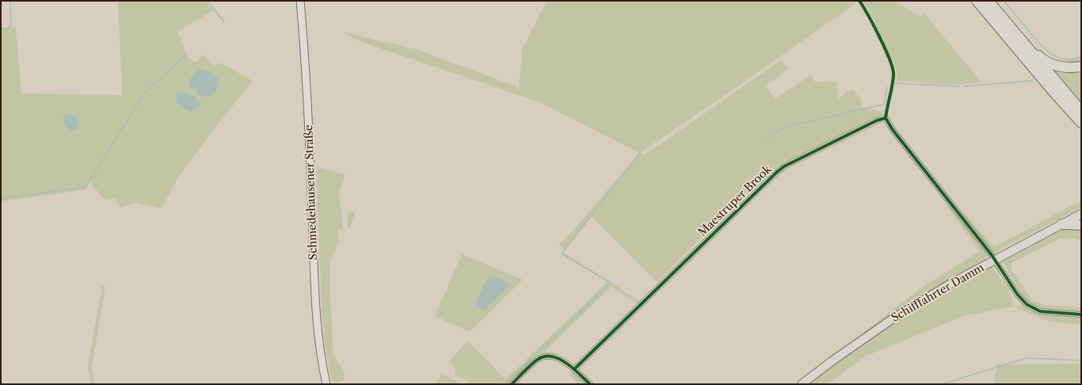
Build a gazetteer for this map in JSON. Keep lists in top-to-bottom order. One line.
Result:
{"streets":{"main road":["Schmedehausener Straße","Schifffahrter Damm"],"street":["Maestruper Brook"]}}
